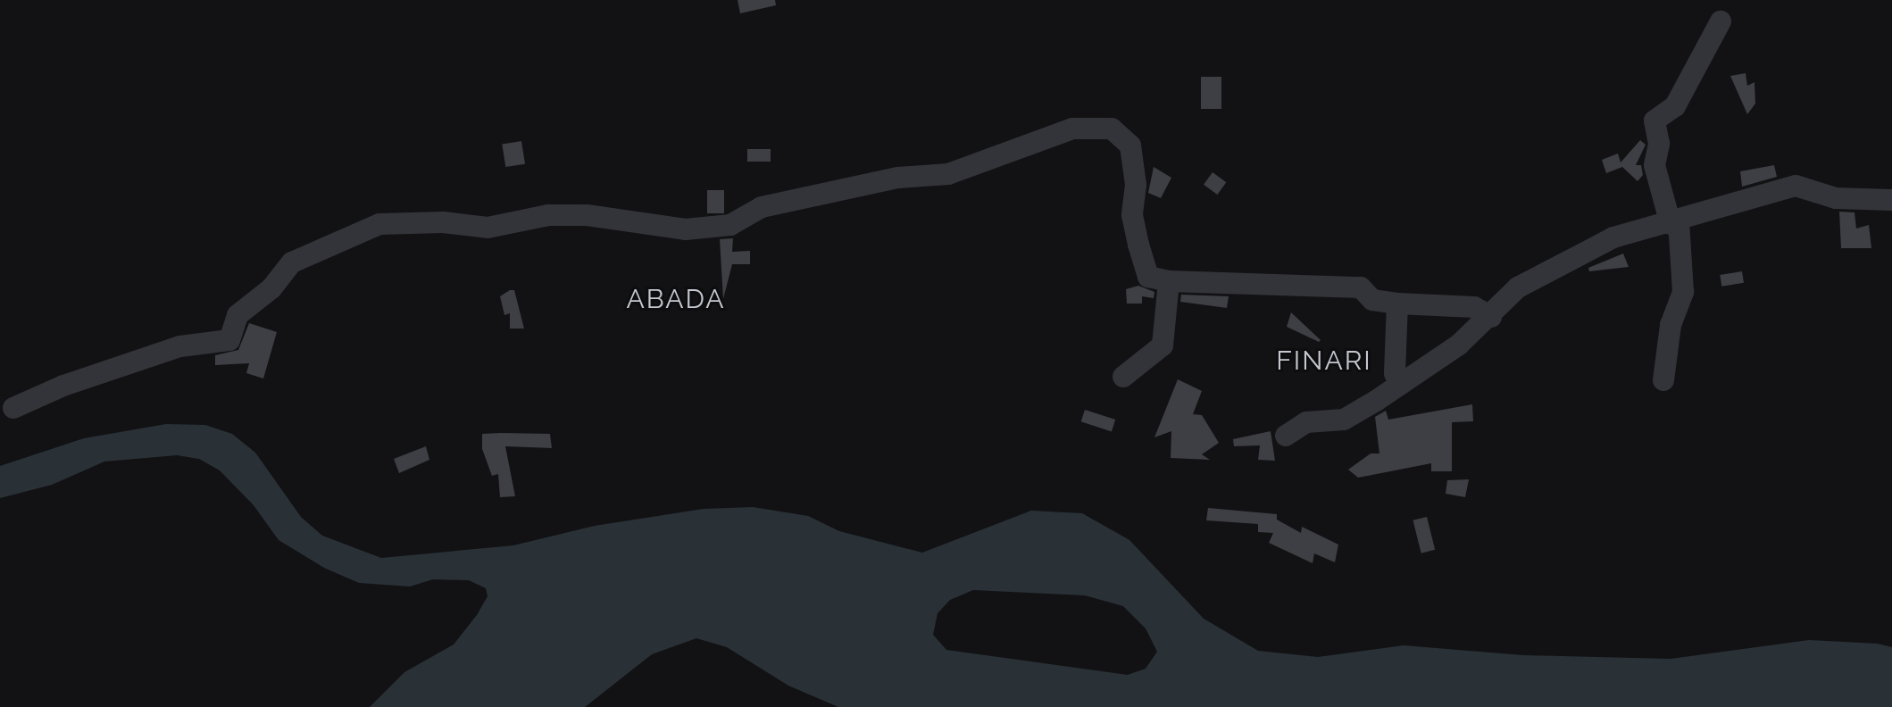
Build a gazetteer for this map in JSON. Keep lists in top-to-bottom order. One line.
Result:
{"districts":["ABADA","FINARI"]}
